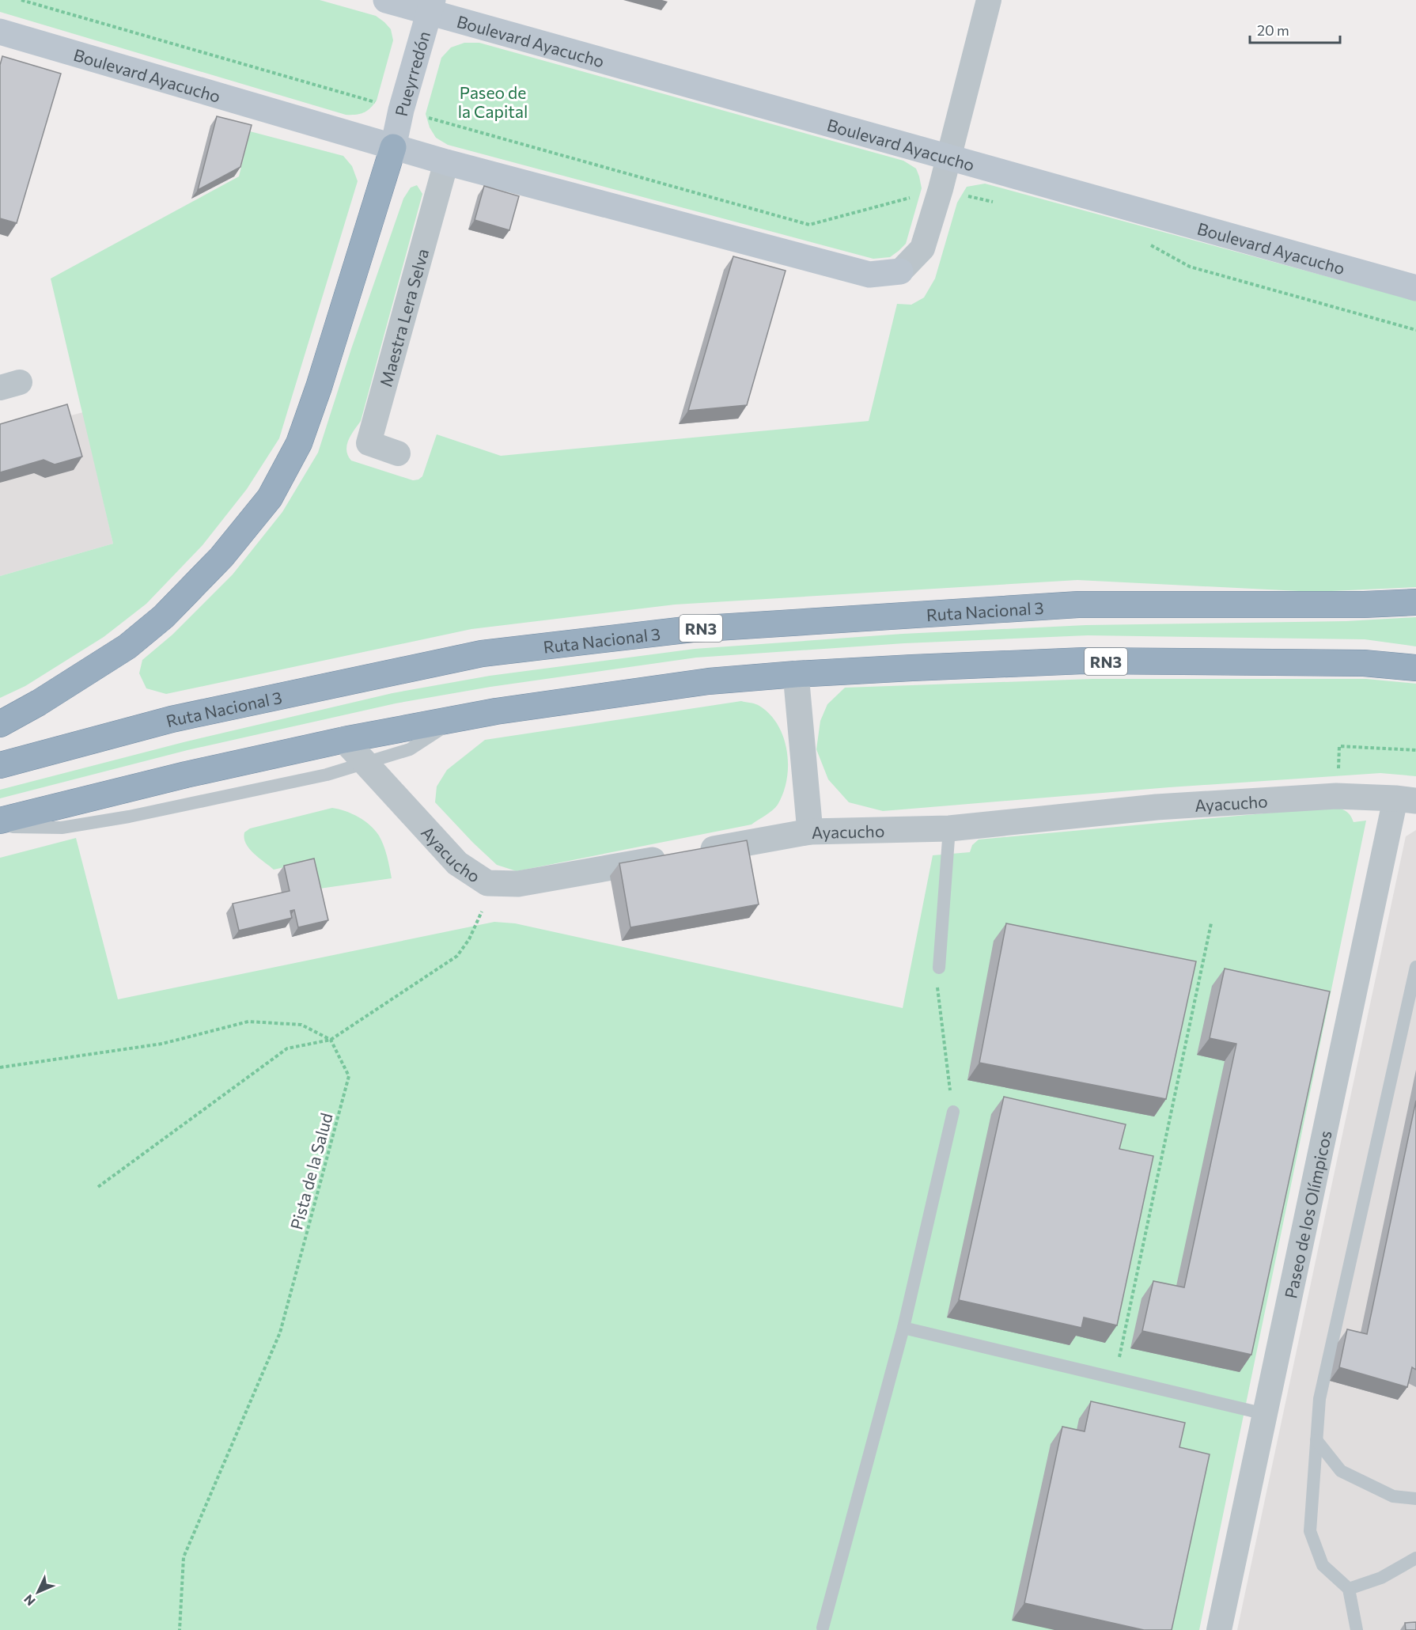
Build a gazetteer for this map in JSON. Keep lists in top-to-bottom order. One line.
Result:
{"streets":{"highway":["Ruta Nacional 3","RN3"],"main road":["Boulevard Ayacucho","Pueyrredón"],"street":["Maestra Lera Selva","Ayacucho","Paseo de los Olímpicos"],"path":["Pista de la Salud"]},"crossings":[["Boulevard Ayacucho","Pueyrredón"],["Boulevard Ayacucho","Maestra Lera Selva"],["RN3","Ayacucho"],["Ayacucho","Paseo de los Olímpicos"]],"parks":["Paseo de la Capital"],"scale_bar":"20 m","north":"bottom left"}
